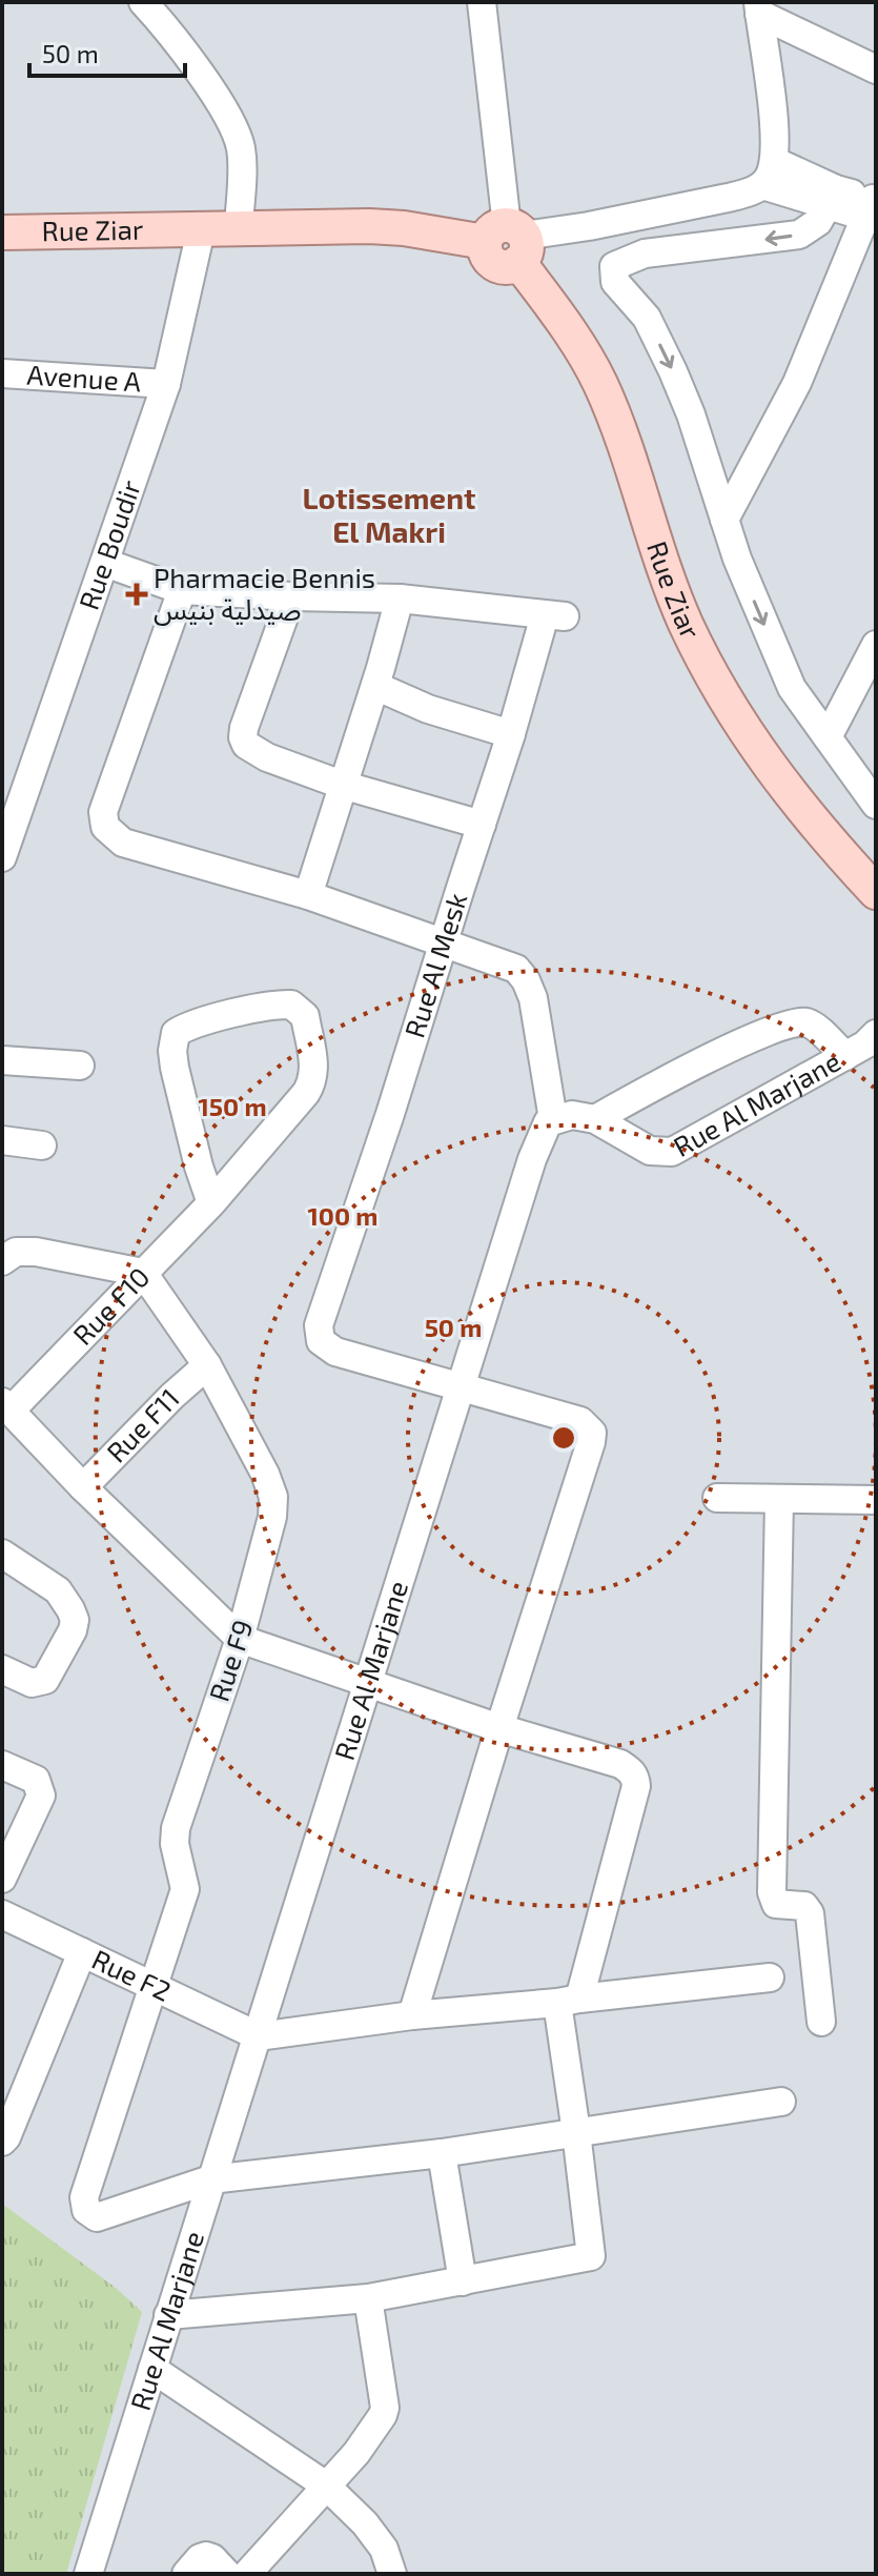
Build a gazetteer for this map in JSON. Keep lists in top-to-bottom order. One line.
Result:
{"streets":{"main road":["Rue Ziar"],"street":["Avenue A","Rue Boudir","Rue Al Mesk","Rue Al Marjane","Rue F10","Rue F11","Rue F9","Rue F2"]},"crossings":[["Rue Ziar","Rue Boudir"],["Avenue A","Rue Boudir"],["Rue Al Mesk","Rue Al Marjane"],["Rue Al Marjane","Rue F9"],["Rue Al Marjane","Rue F2"],["Rue F10","Rue F9"],["Rue F11","Rue F9"],["Rue F9","Rue F2"]],"districts":["Lotissement El Makri"],"places":{"health":["Pharmacie Bennis صيدلية بنيس"]},"scale_bar":"50 m","rings":["150 m","100 m","50 m"]}
